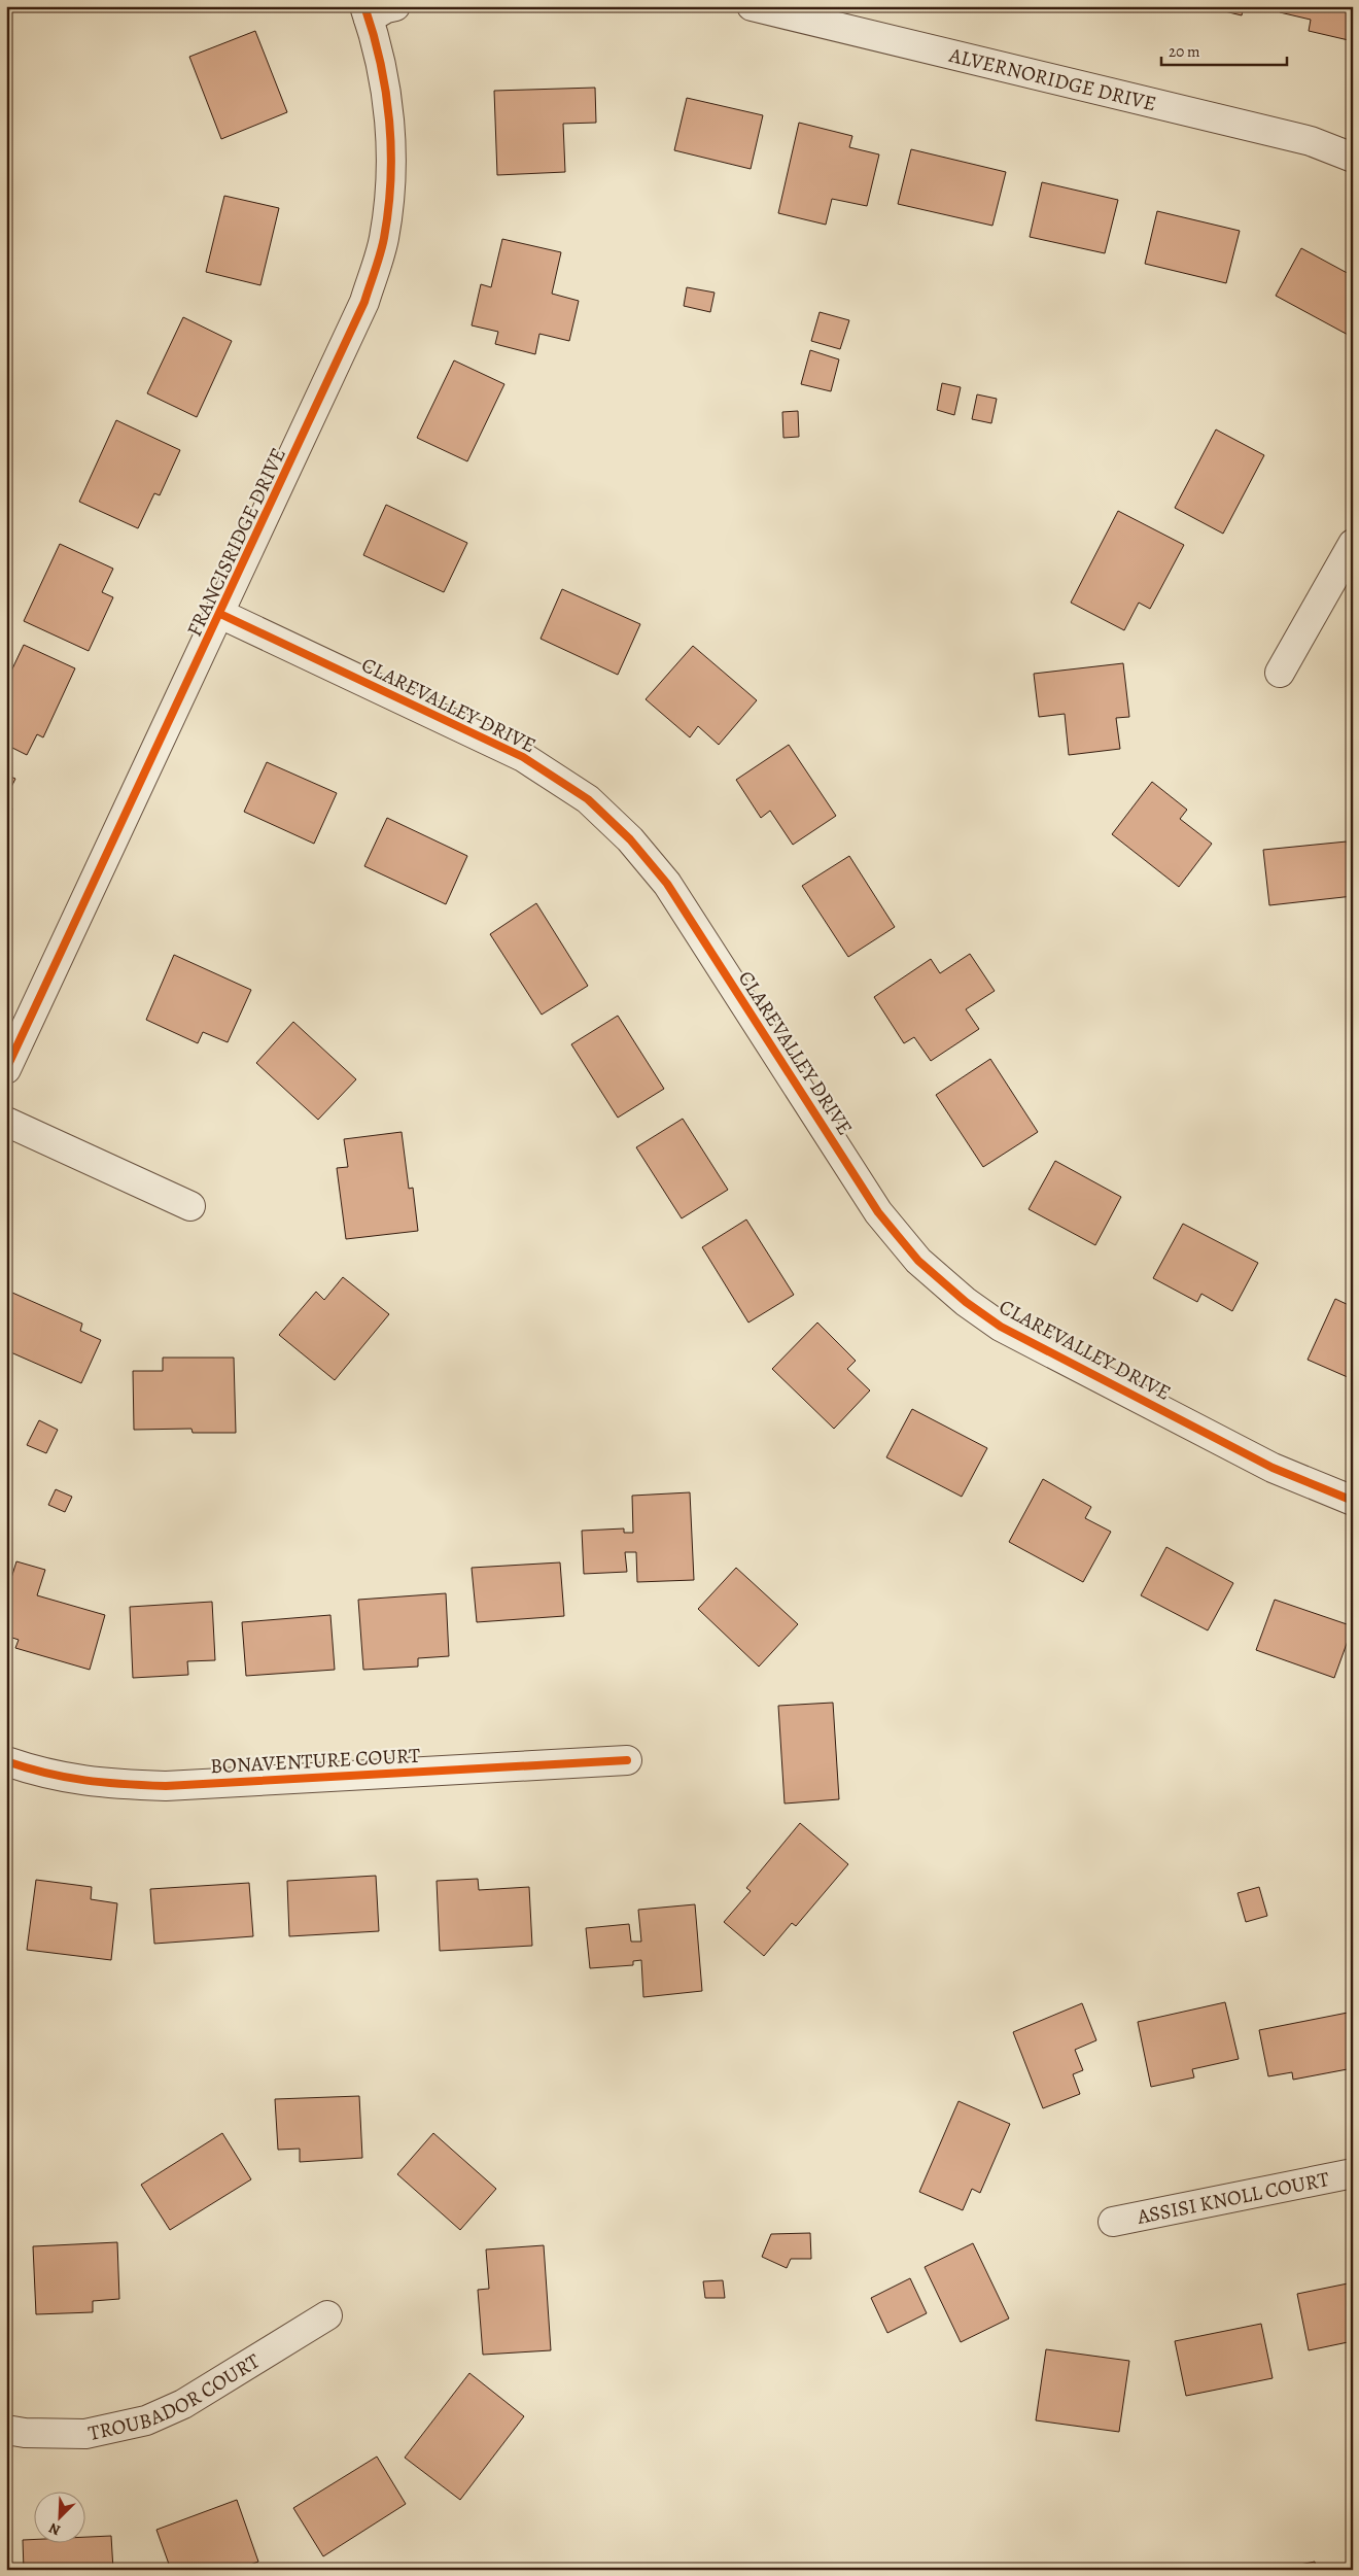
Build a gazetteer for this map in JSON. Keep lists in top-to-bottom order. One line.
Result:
{"streets":{"street":["ALVERNORIDGE DRIVE","FRANCISRIDGE DRIVE","CLAREVALLEY DRIVE","BONAVENTURE COURT","ASSISI KNOLL COURT","TROUBADOR COURT"]},"crossings":[["FRANCISRIDGE DRIVE","CLAREVALLEY DRIVE"]],"scale_bar":"20 m","north":"bottom left"}
